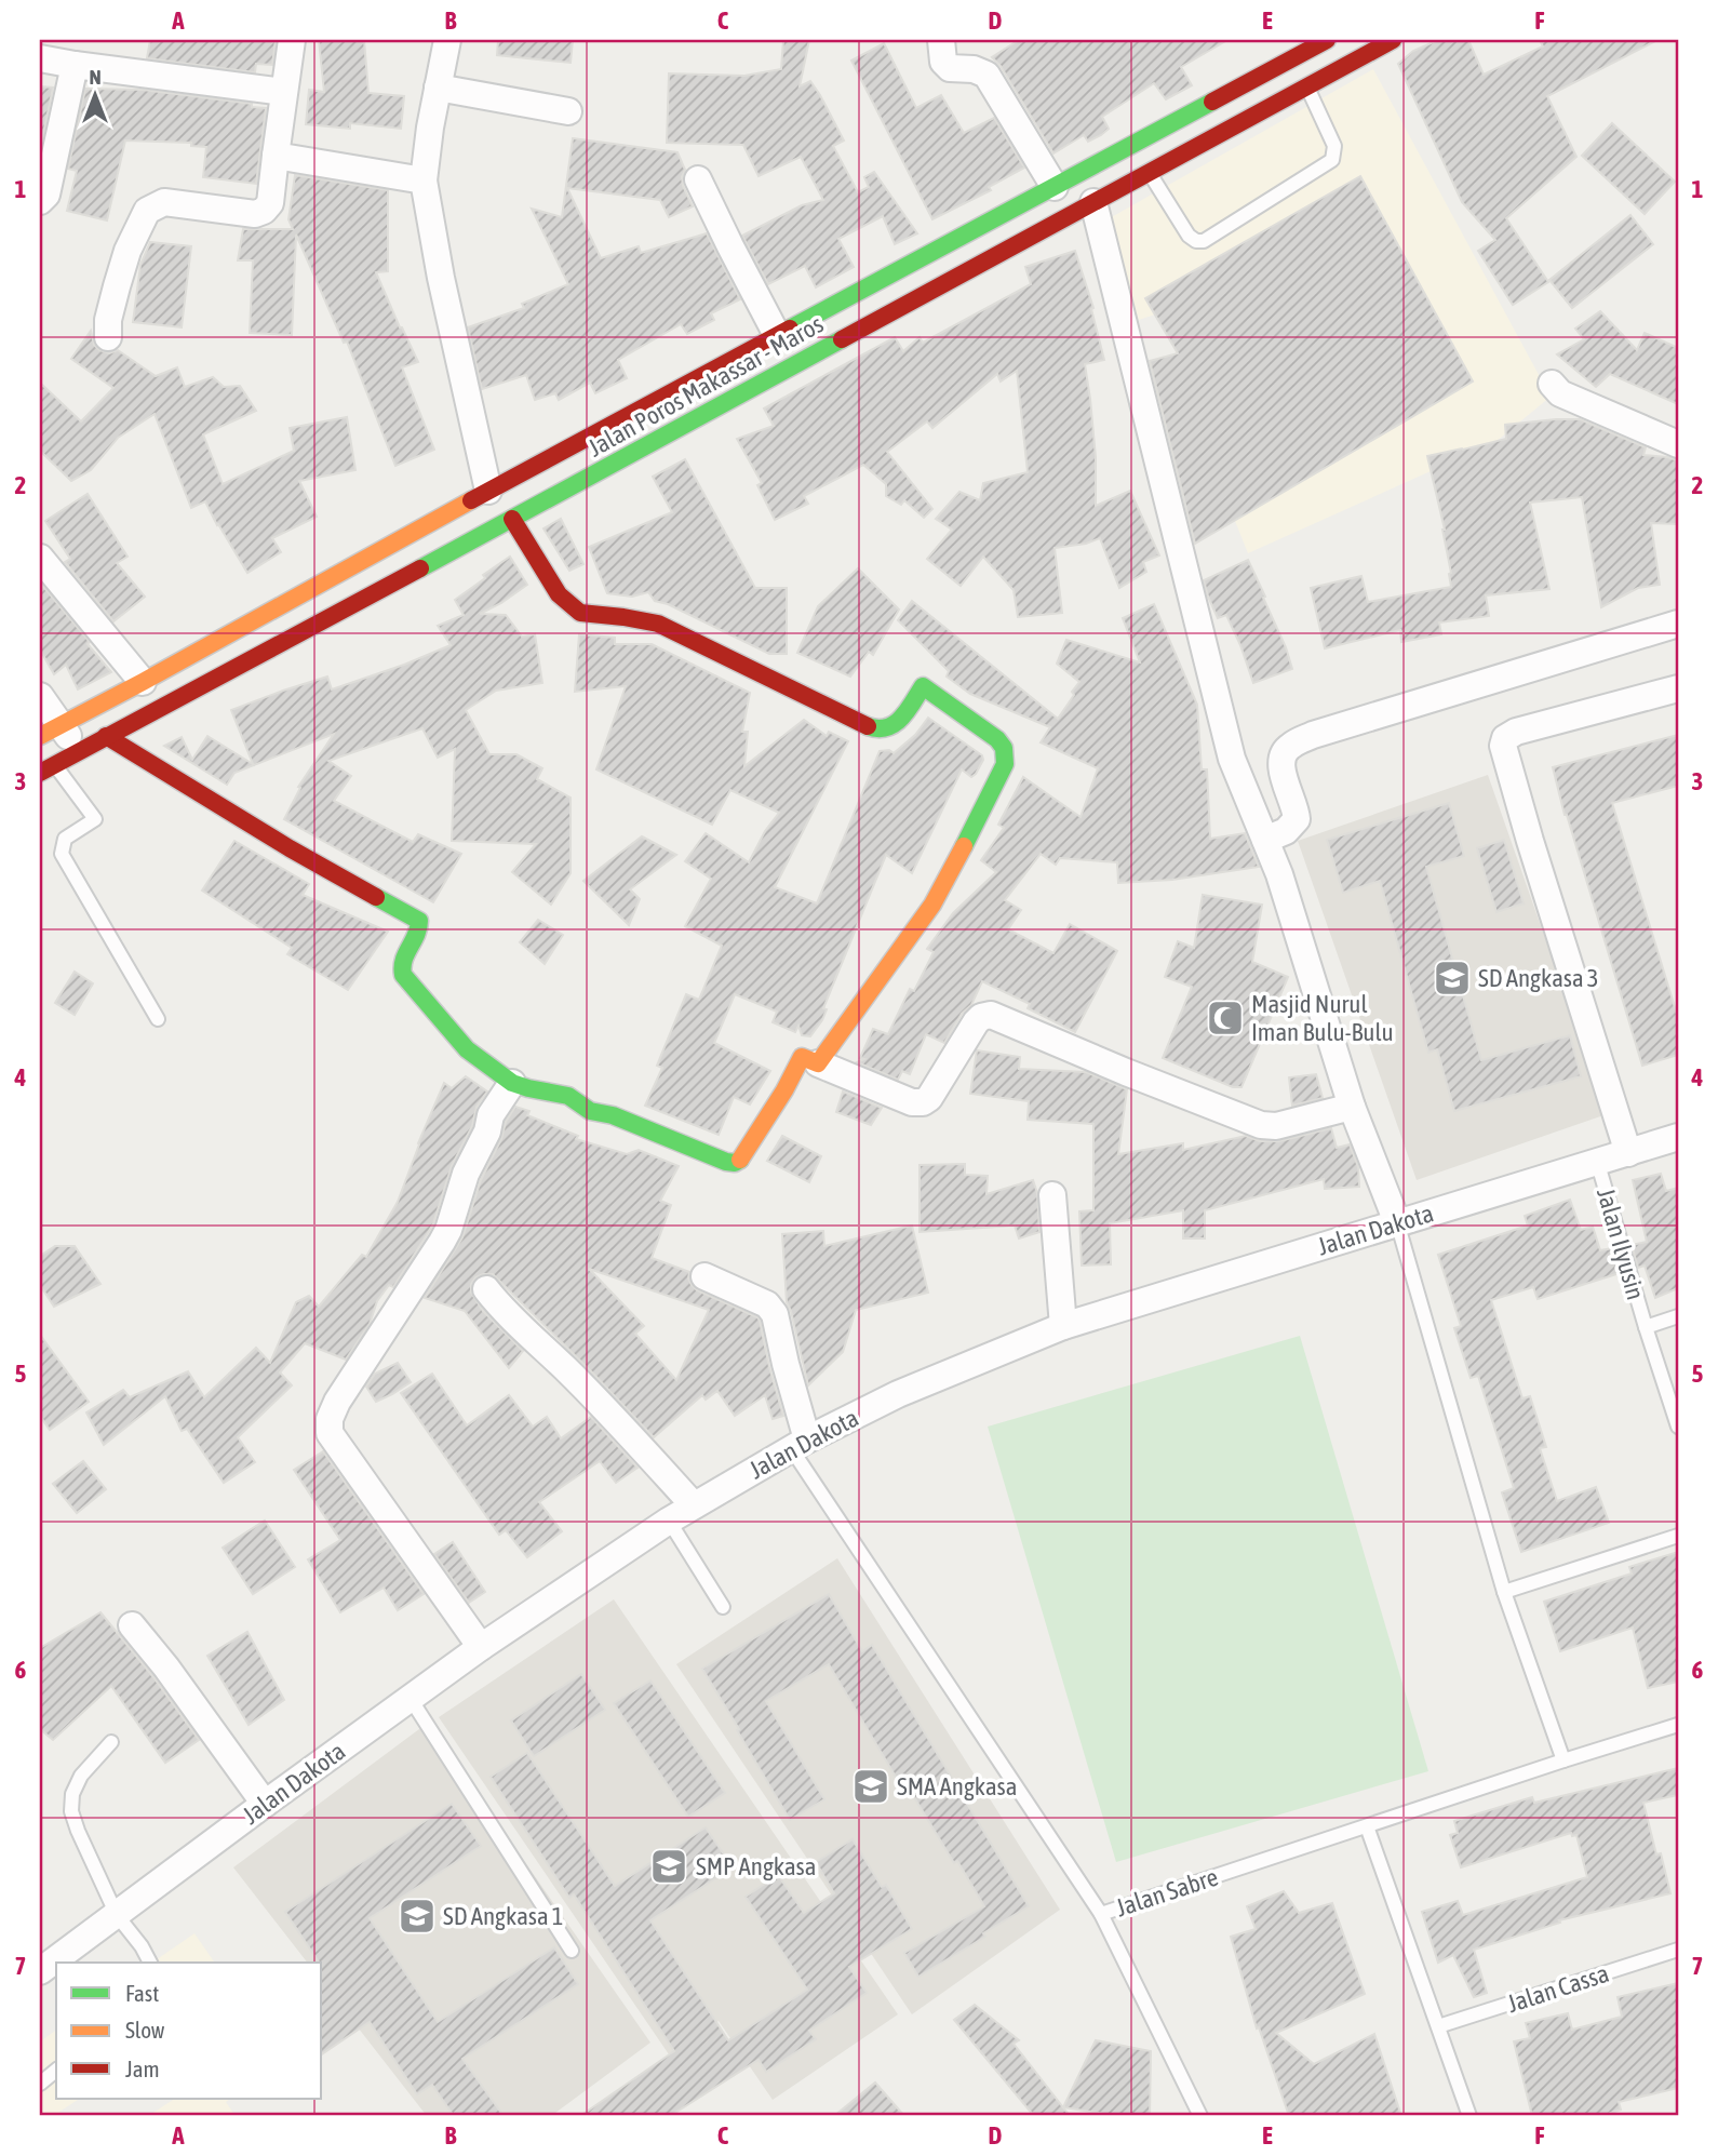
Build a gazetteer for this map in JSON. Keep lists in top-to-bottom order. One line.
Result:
{"streets":{"main road":["Jalan Poros Makassar - Maros"],"street":["Jalan Dakota"],"lane":["Jalan Ilyusin","Jalan Sabre","Jalan Cassa"]},"crossings":[["Jalan Dakota","Jalan Ilyusin"],["Jalan Dakota","Jalan Sabre"]],"places":{"school or university":["SD Angkasa 3","SMA Angkasa","SMP Angkasa","SD Angkasa 1"],"mosque":["Masjid Nurul Iman Bulu-Bulu"]},"legend":["Fast","Slow","Jam"],"north":"top","grid":{"columns":["A","B","C","D","E","F"],"rows":["1","2","3","4","5","6","7"]}}
